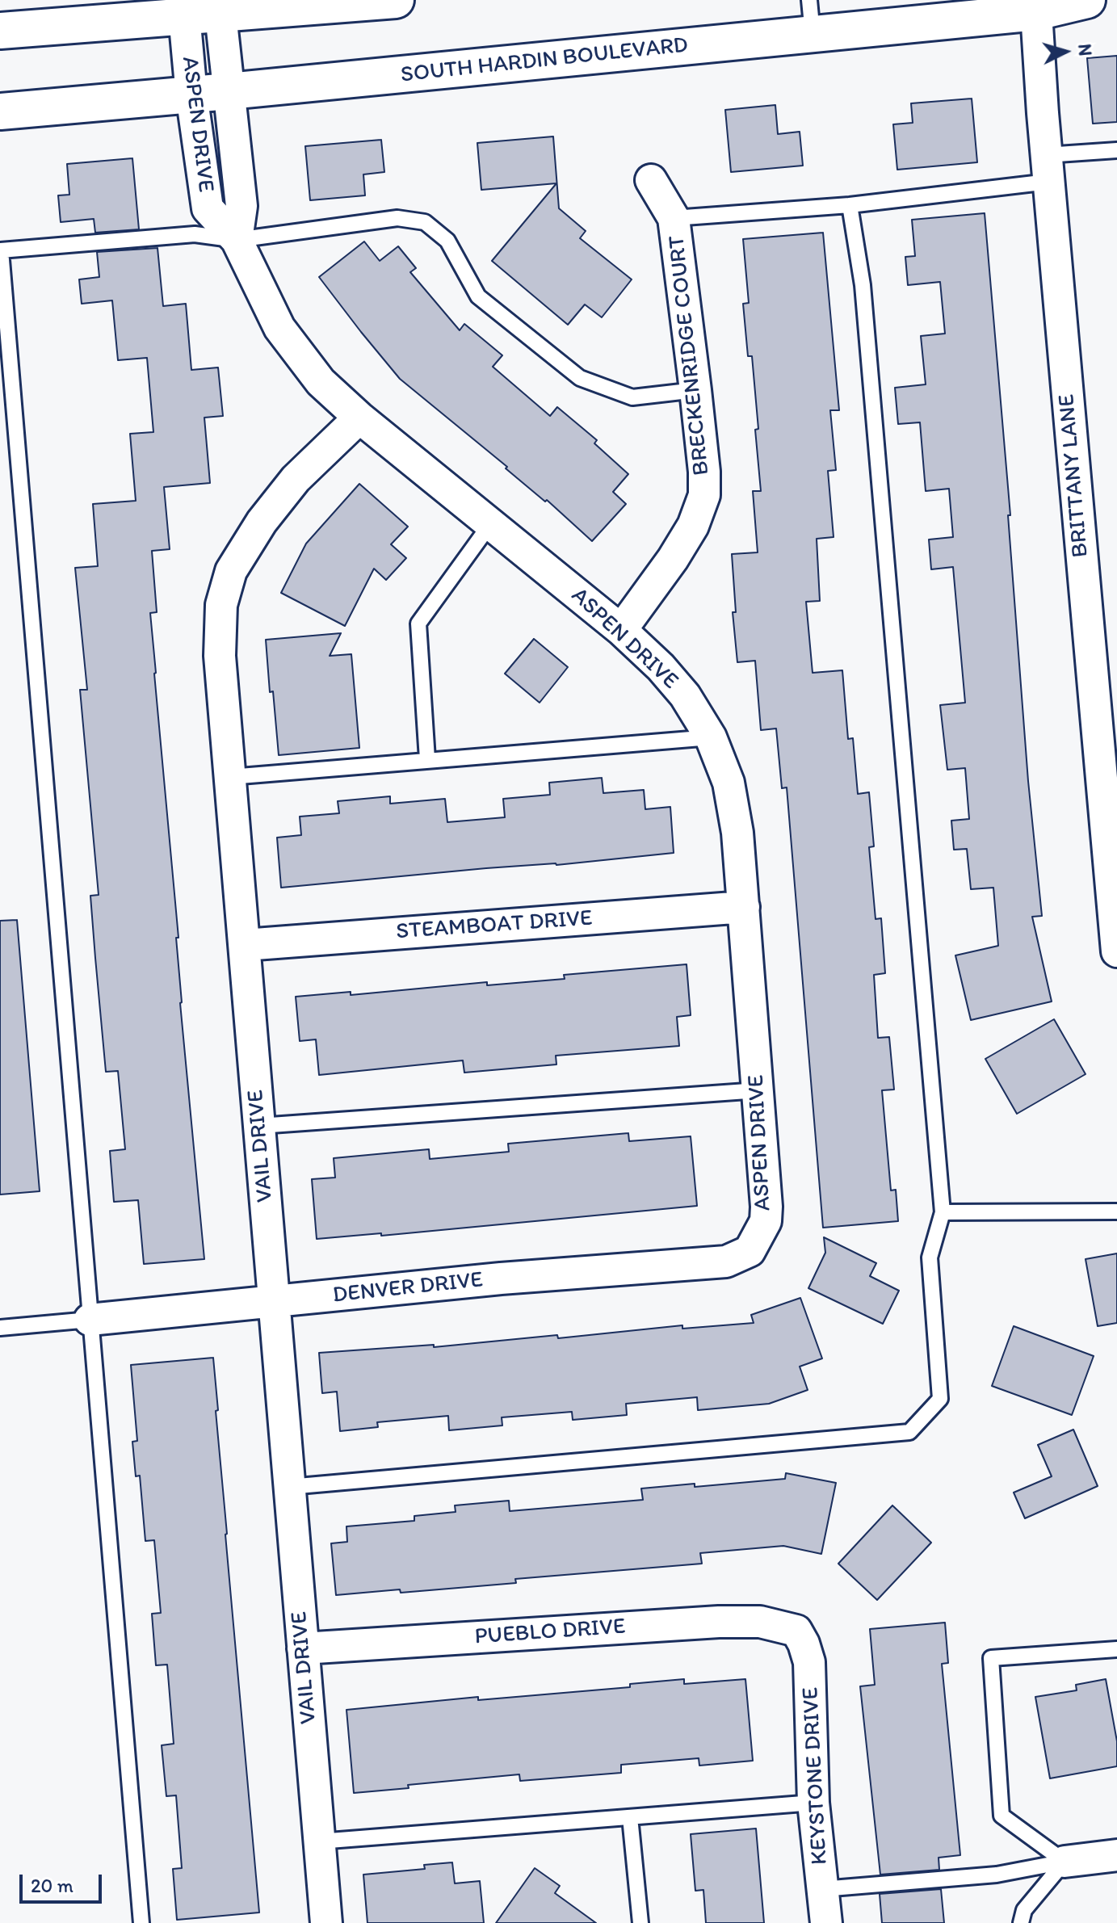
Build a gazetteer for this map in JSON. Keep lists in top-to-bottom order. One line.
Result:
{"streets":{"main road":["SOUTH HARDIN BOULEVARD"],"street":["ASPEN DRIVE","BRECKENRIDGE COURT","BRITTANY LANE","STEAMBOAT DRIVE","VAIL DRIVE","DENVER DRIVE","PUEBLO DRIVE","KEYSTONE DRIVE"]},"crossings":[["SOUTH HARDIN BOULEVARD","ASPEN DRIVE"],["SOUTH HARDIN BOULEVARD","BRITTANY LANE"],["ASPEN DRIVE","BRECKENRIDGE COURT"],["ASPEN DRIVE","STEAMBOAT DRIVE"],["ASPEN DRIVE","VAIL DRIVE"],["ASPEN DRIVE","DENVER DRIVE"],["STEAMBOAT DRIVE","VAIL DRIVE"],["VAIL DRIVE","DENVER DRIVE"],["VAIL DRIVE","PUEBLO DRIVE"],["PUEBLO DRIVE","KEYSTONE DRIVE"]],"scale_bar":"20 m","north":"right"}
